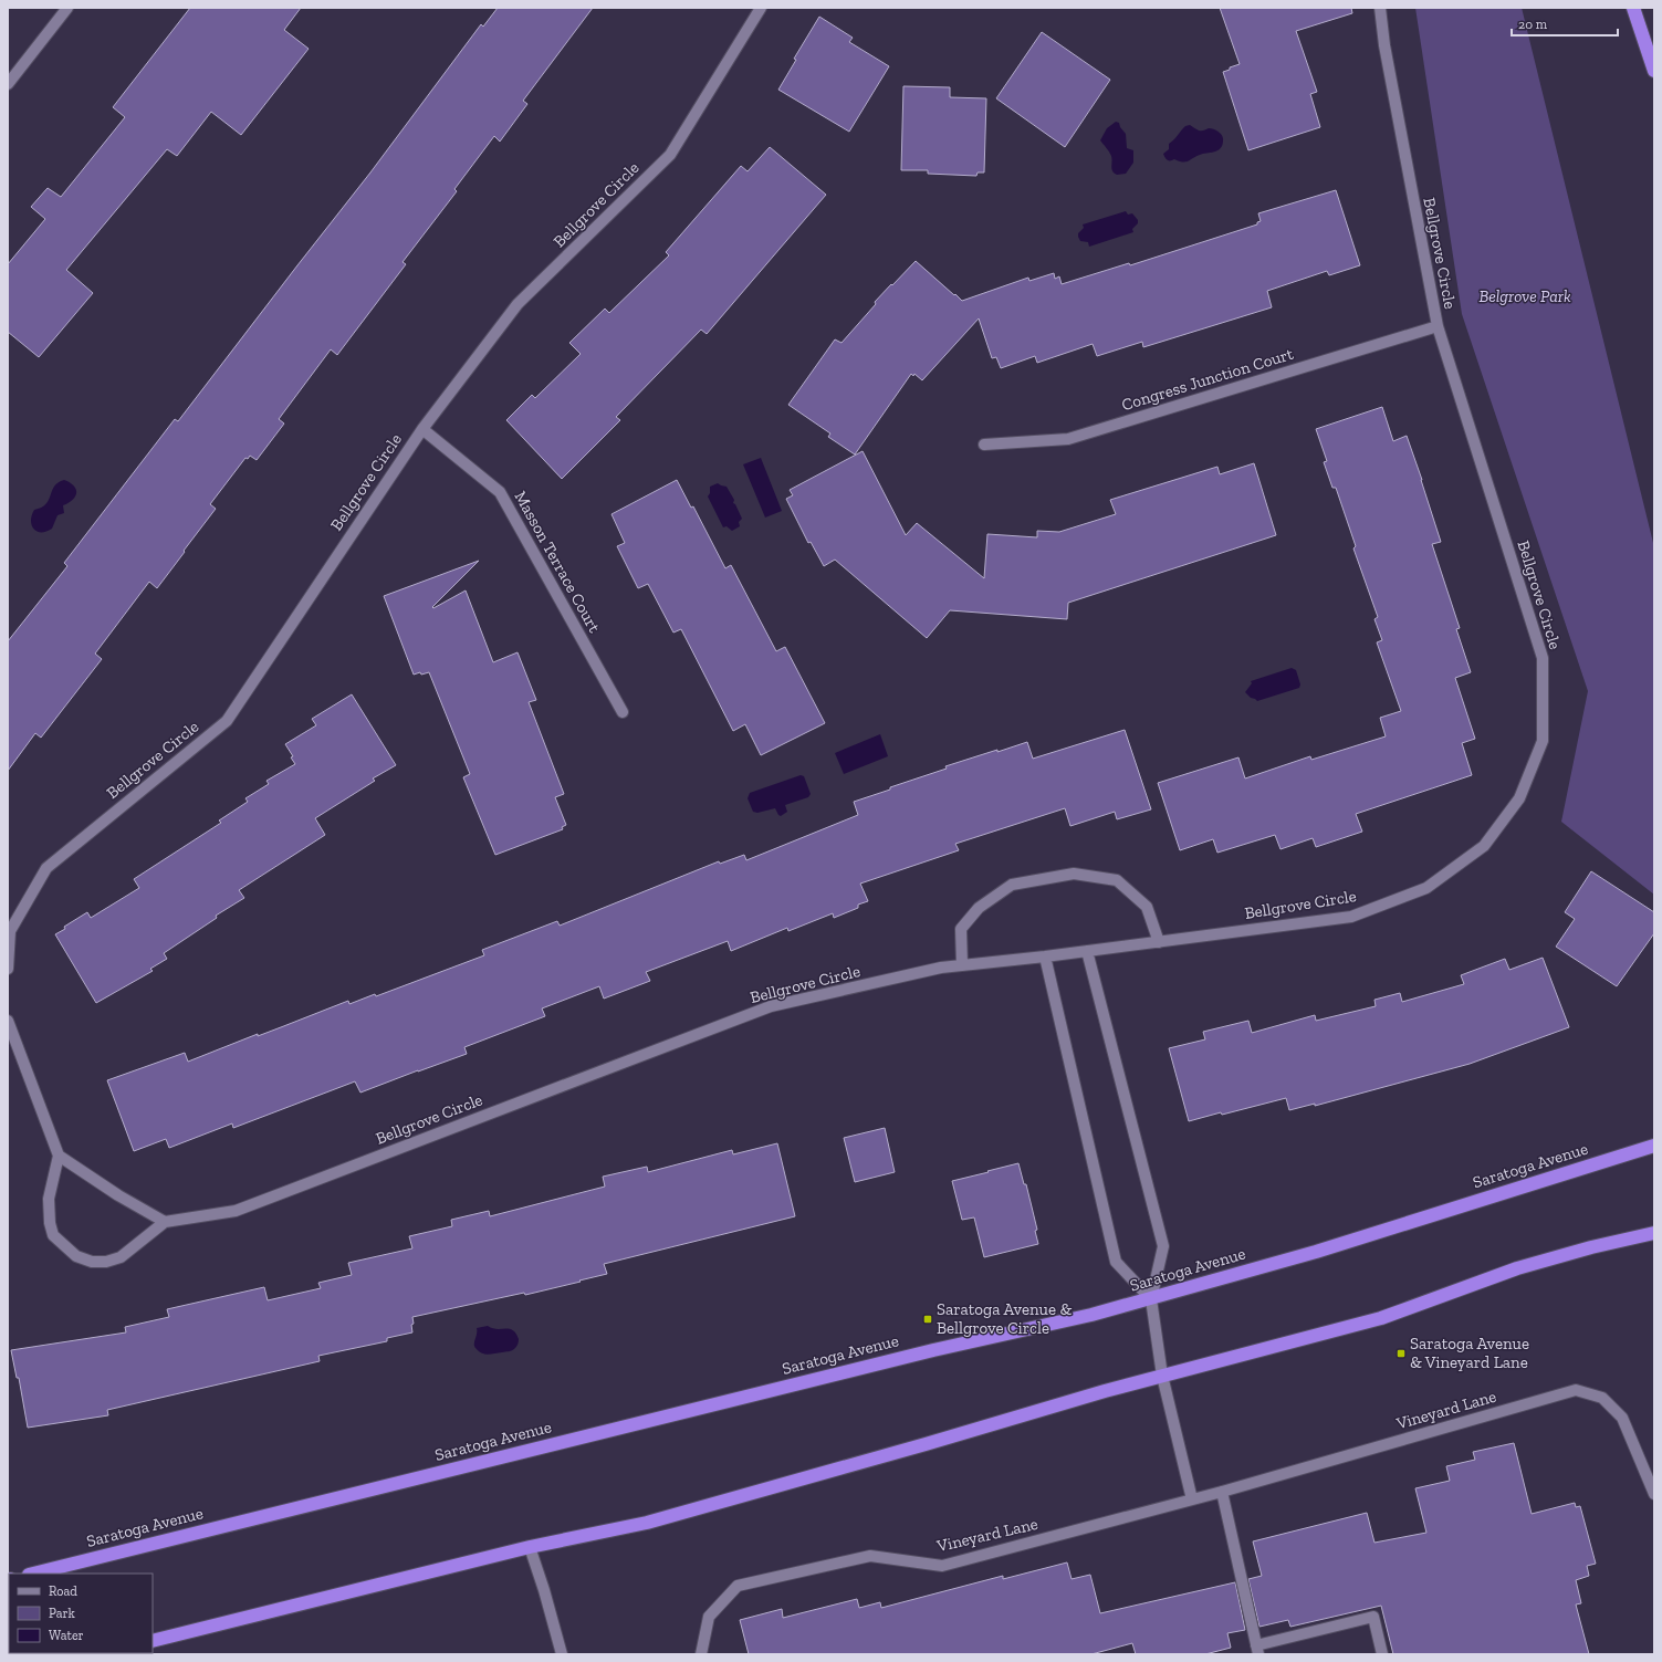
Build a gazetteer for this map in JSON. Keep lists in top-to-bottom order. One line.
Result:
{"streets":{"highway":["Saratoga Avenue"],"street":["Bellgrove Circle","Congress Junction Court","Masson Terrace Court","Vineyard Lane"]},"crossings":[["Bellgrove Circle","Congress Junction Court"],["Bellgrove Circle","Masson Terrace Court"]],"parks":["Belgrove Park"],"places":{"transit":["Saratoga Avenue & Bellgrove Circle","Saratoga Avenue & Vineyard Lane"]},"legend":["Road","Park","Water"],"scale_bar":"20 m"}
